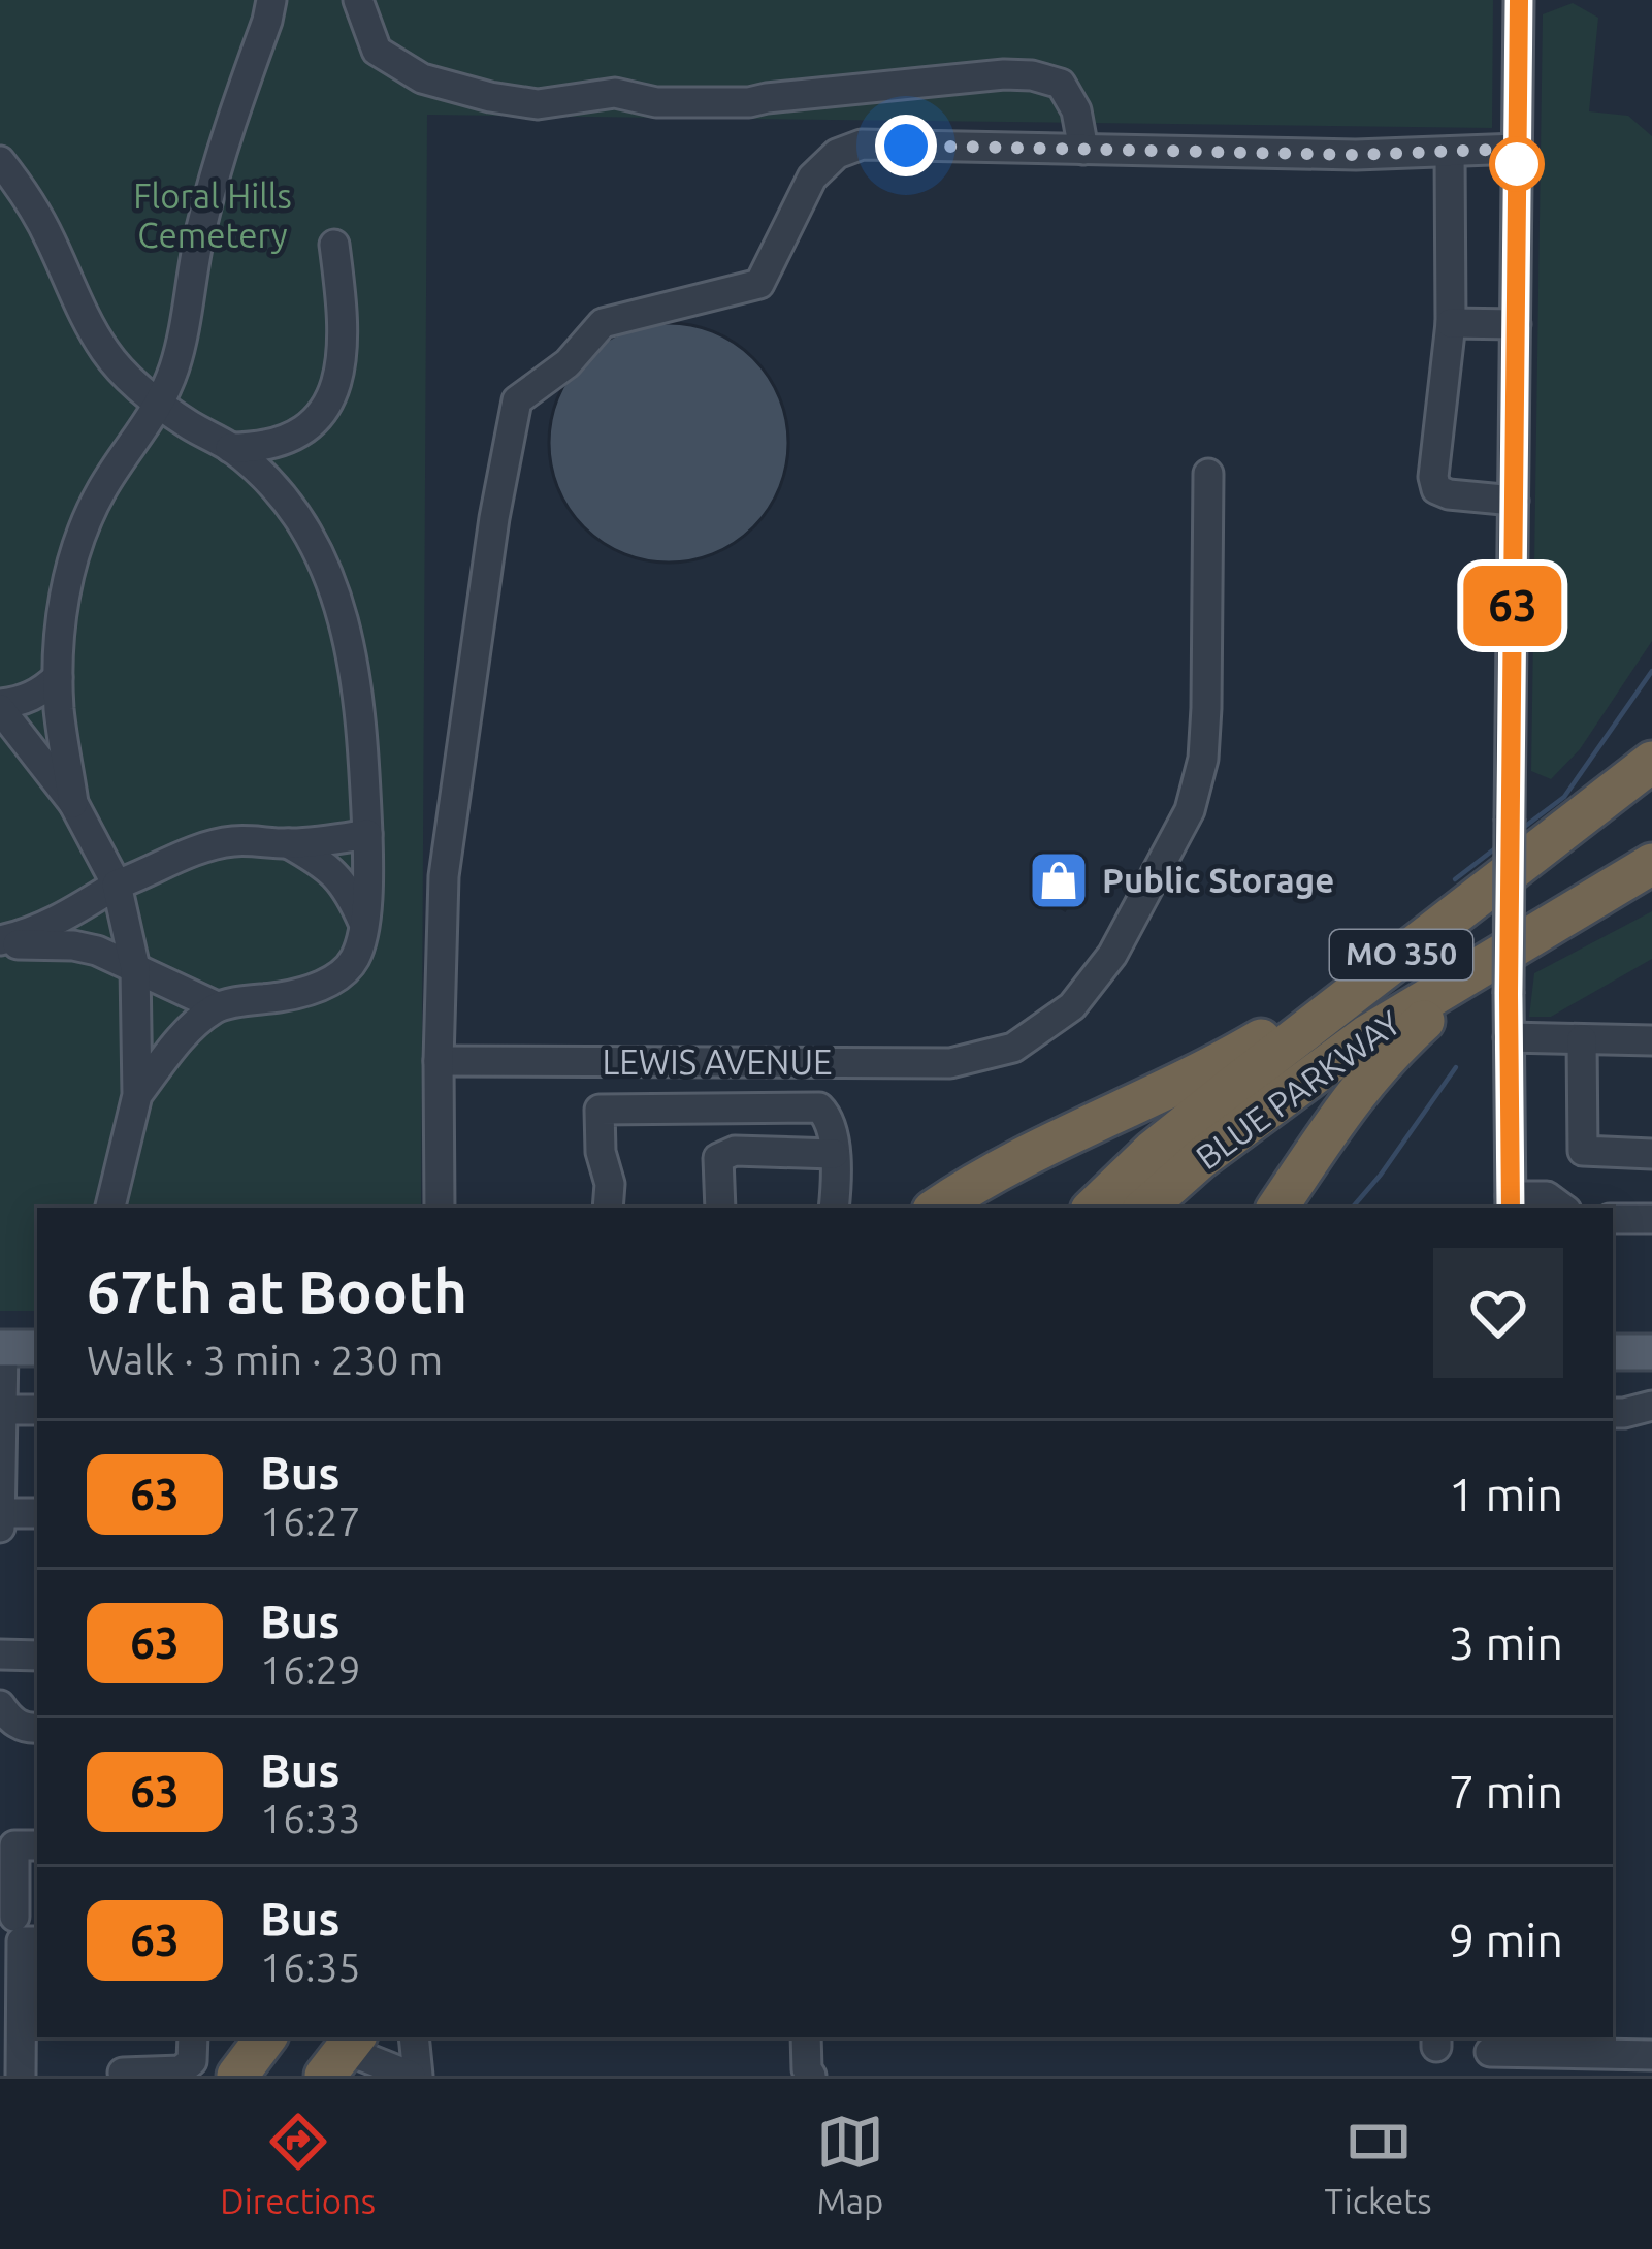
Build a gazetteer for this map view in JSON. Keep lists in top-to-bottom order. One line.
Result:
{"streets":{"highway":["MO 350","BLUE PARKWAY"],"street":["LEWIS AVENUE"]},"parks":["Floral Hills Cemetery"],"places":{"shop":["Public Storage"]},"lines":["bus line 63"],"page":{"on_map":"63","heading":["67th at Booth","Walk · 3 min · 230 m"],"list":[{"mark":"63","name":"Bus","note":"16:27","value":"1 min"},{"mark":"63","name":"Bus","note":"16:29","value":"3 min"},{"mark":"63","name":"Bus","note":"16:33","value":"7 min"},{"mark":"63","name":"Bus","note":"16:35","value":"9 min"}],"tabs":["Directions","Map","Tickets"]}}
